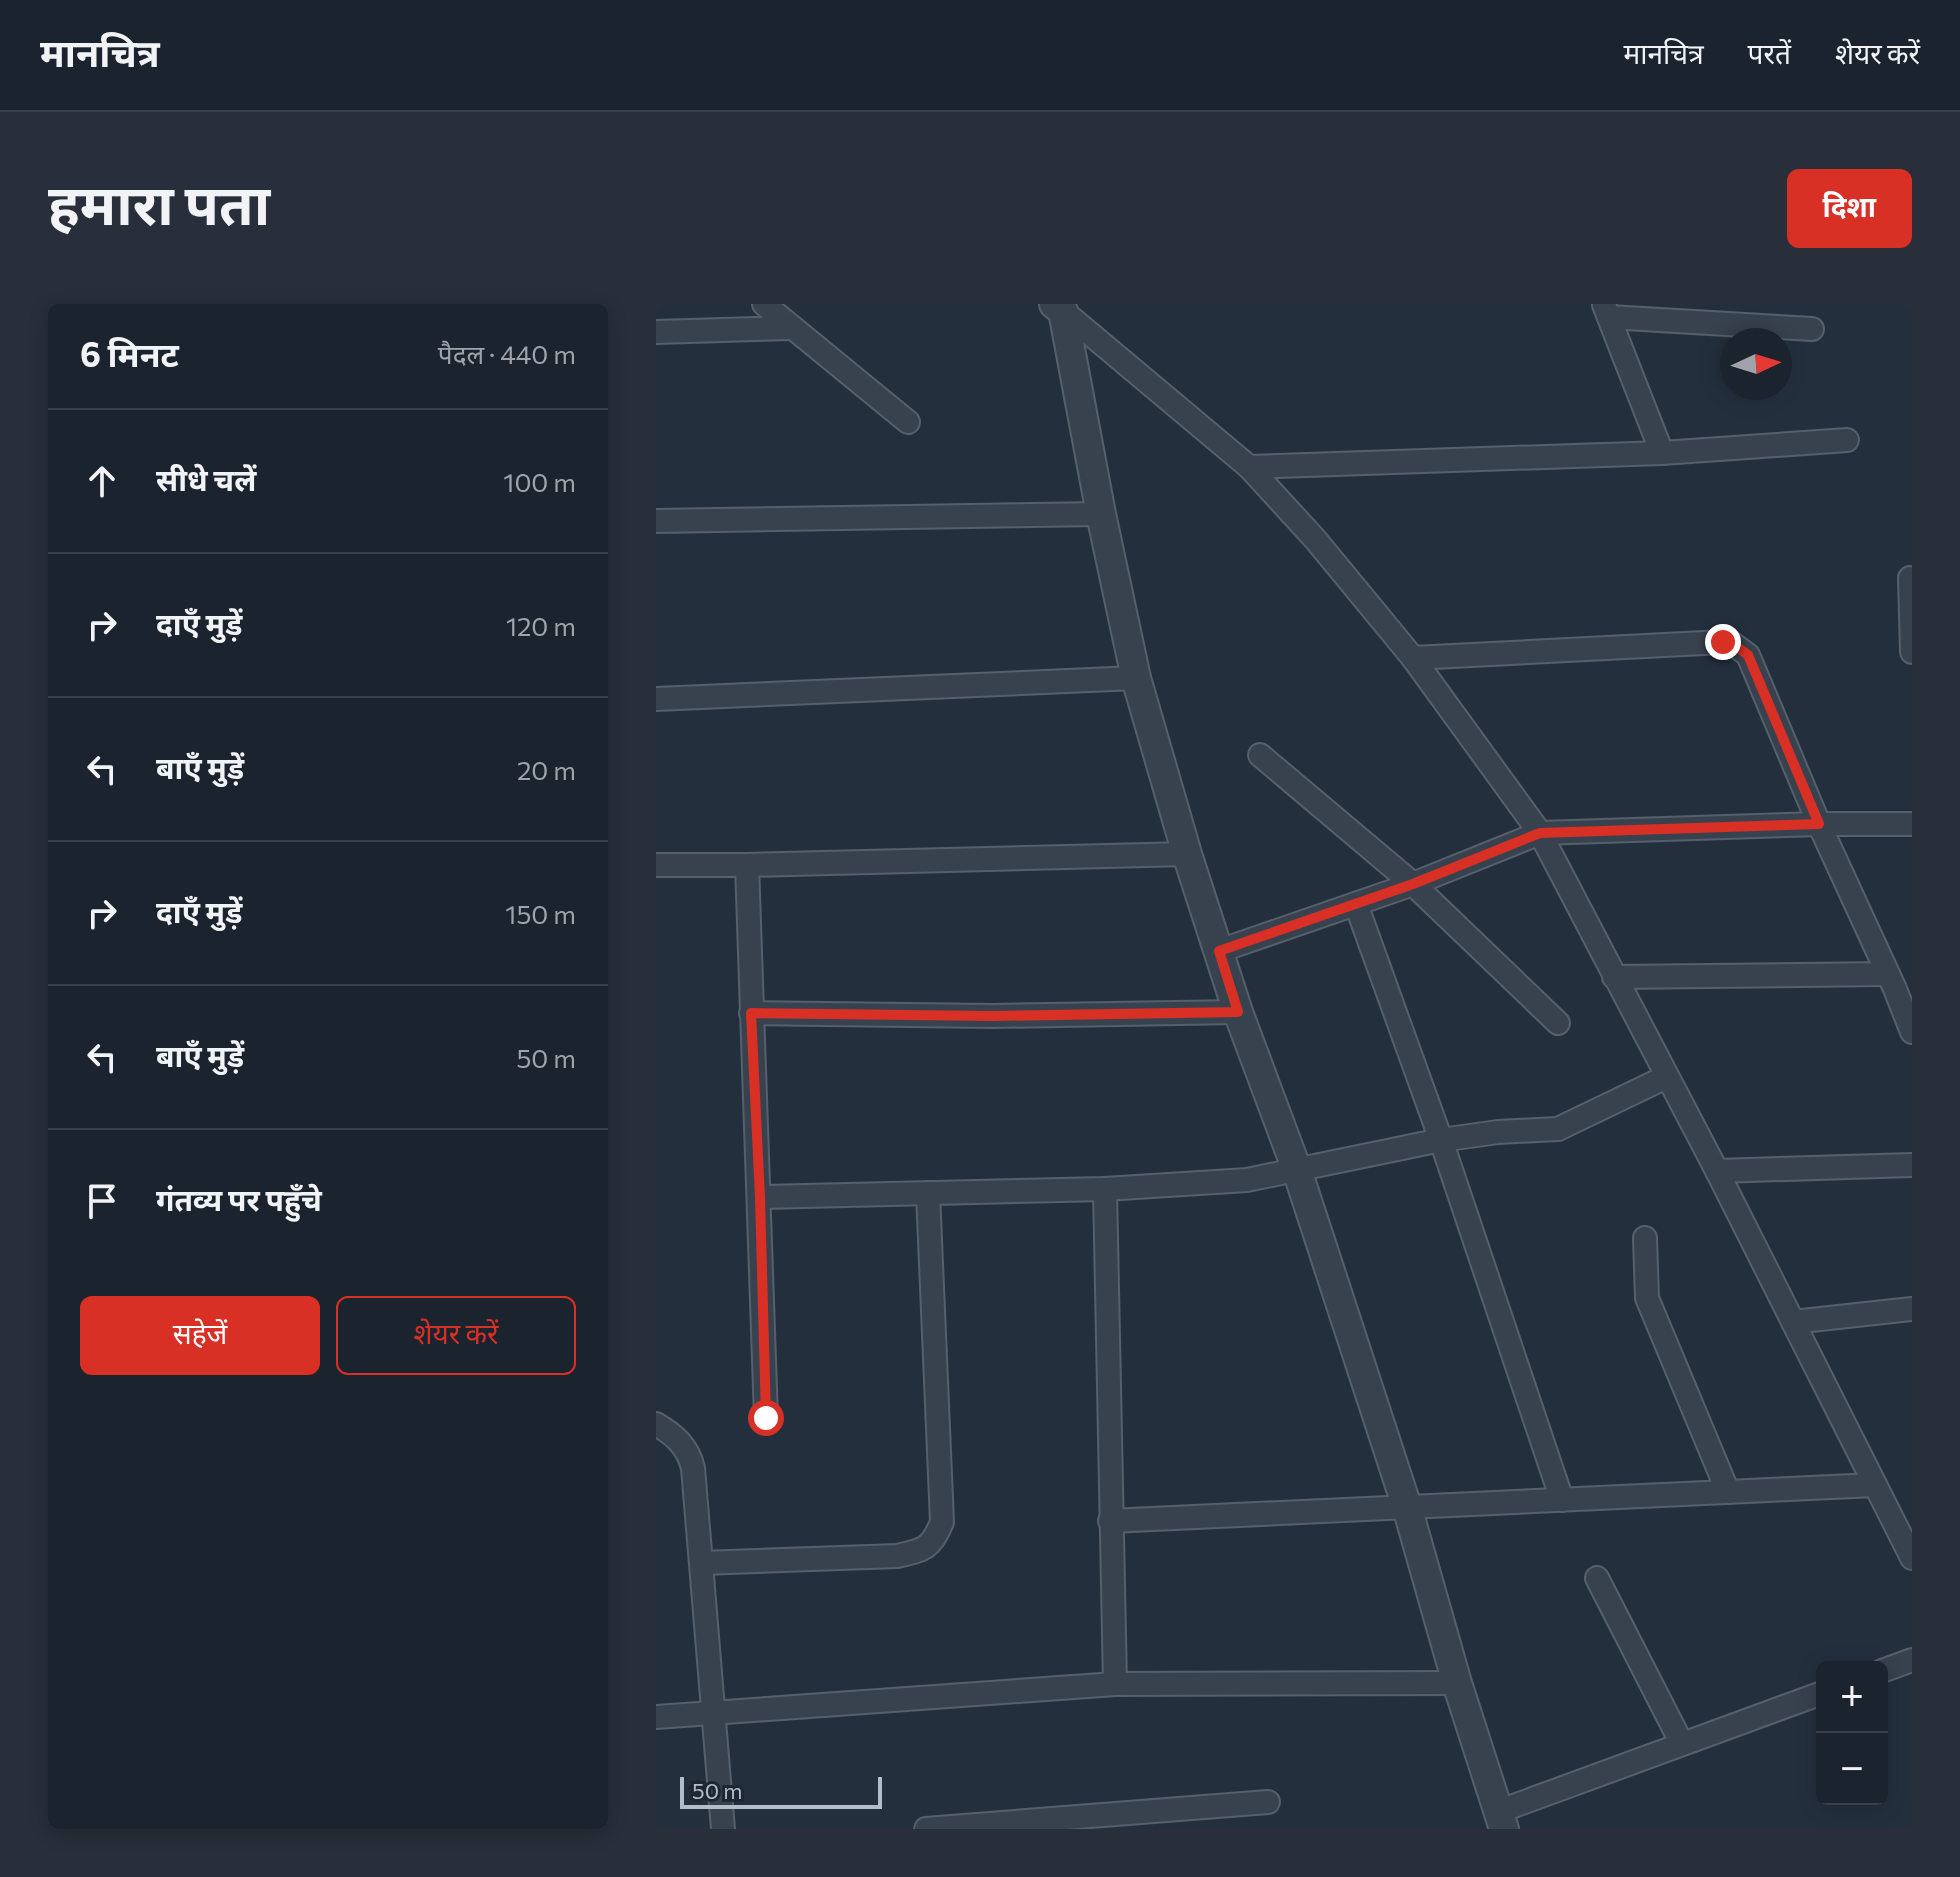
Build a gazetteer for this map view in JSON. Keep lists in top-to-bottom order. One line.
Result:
{"scale_bar":"50 m","north":"right","page":{"header":"मानचित्र","nav":["मानचित्र","परतें","शेयर करें"],"title":"हमारा पता","buttons":["दिशा",["सहेजें","शेयर करें"]],"heading":["6 मिनट","पैदल · 440 m"],"list":[["सीधे चलें","100 m"],["दाएँ मुड़ें","120 m"],["बाएँ मुड़ें","20 m"],["दाएँ मुड़ें","150 m"],["बाएँ मुड़ें","50 m"],"गंतव्य पर पहुँचे"],"map_buttons":["+","−"],"scale":"50 m"}}
